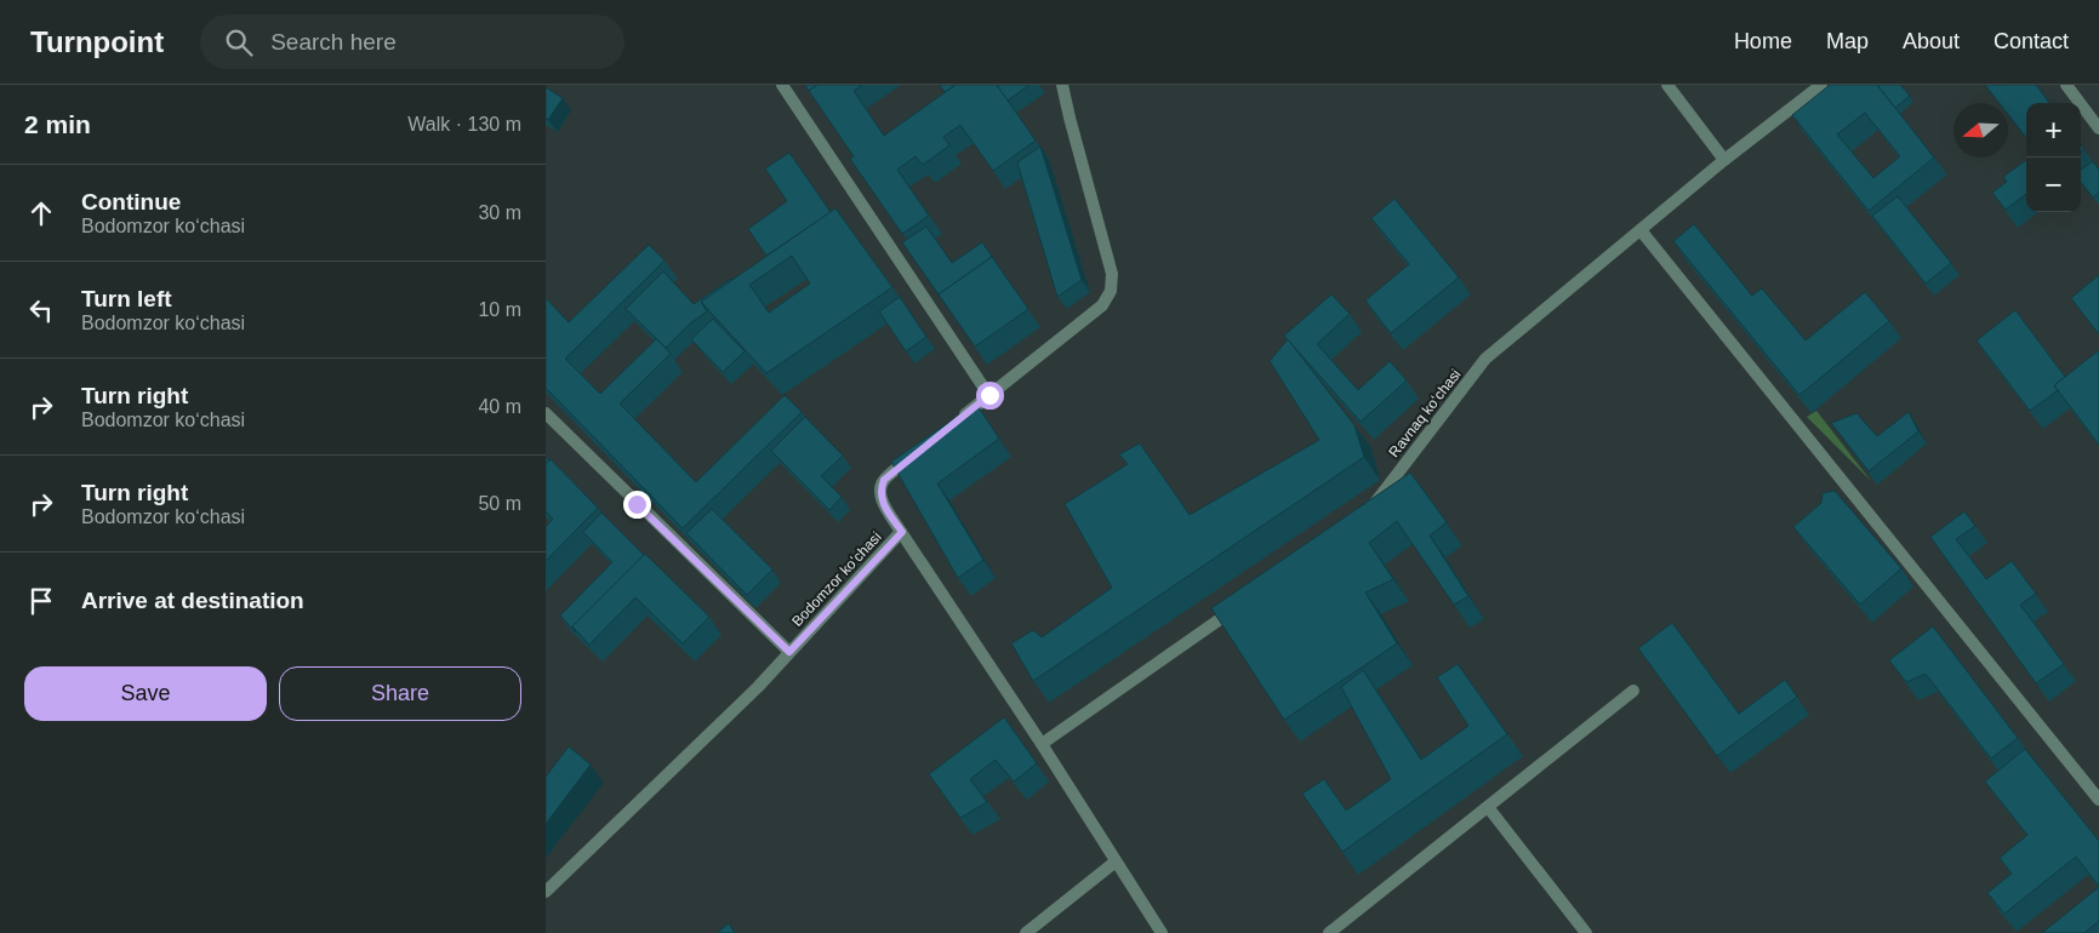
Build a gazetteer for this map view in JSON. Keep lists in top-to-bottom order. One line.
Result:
{"streets":{"street":["Ravnaq koʻchasi","Bodomzor koʻchasi"]},"north":"left","page":{"header":"Turnpoint","search":"Search here","nav":["Home","Map","About","Contact"],"heading":["2 min","Walk · 130 m"],"map_buttons":["+","−"],"list":[["Continue","Bodomzor koʻchasi","30 m"],["Turn left","Bodomzor koʻchasi","10 m"],["Turn right","Bodomzor koʻchasi","40 m"],["Turn right","Bodomzor koʻchasi","50 m"],"Arrive at destination"],"buttons":["Save","Share"]}}
